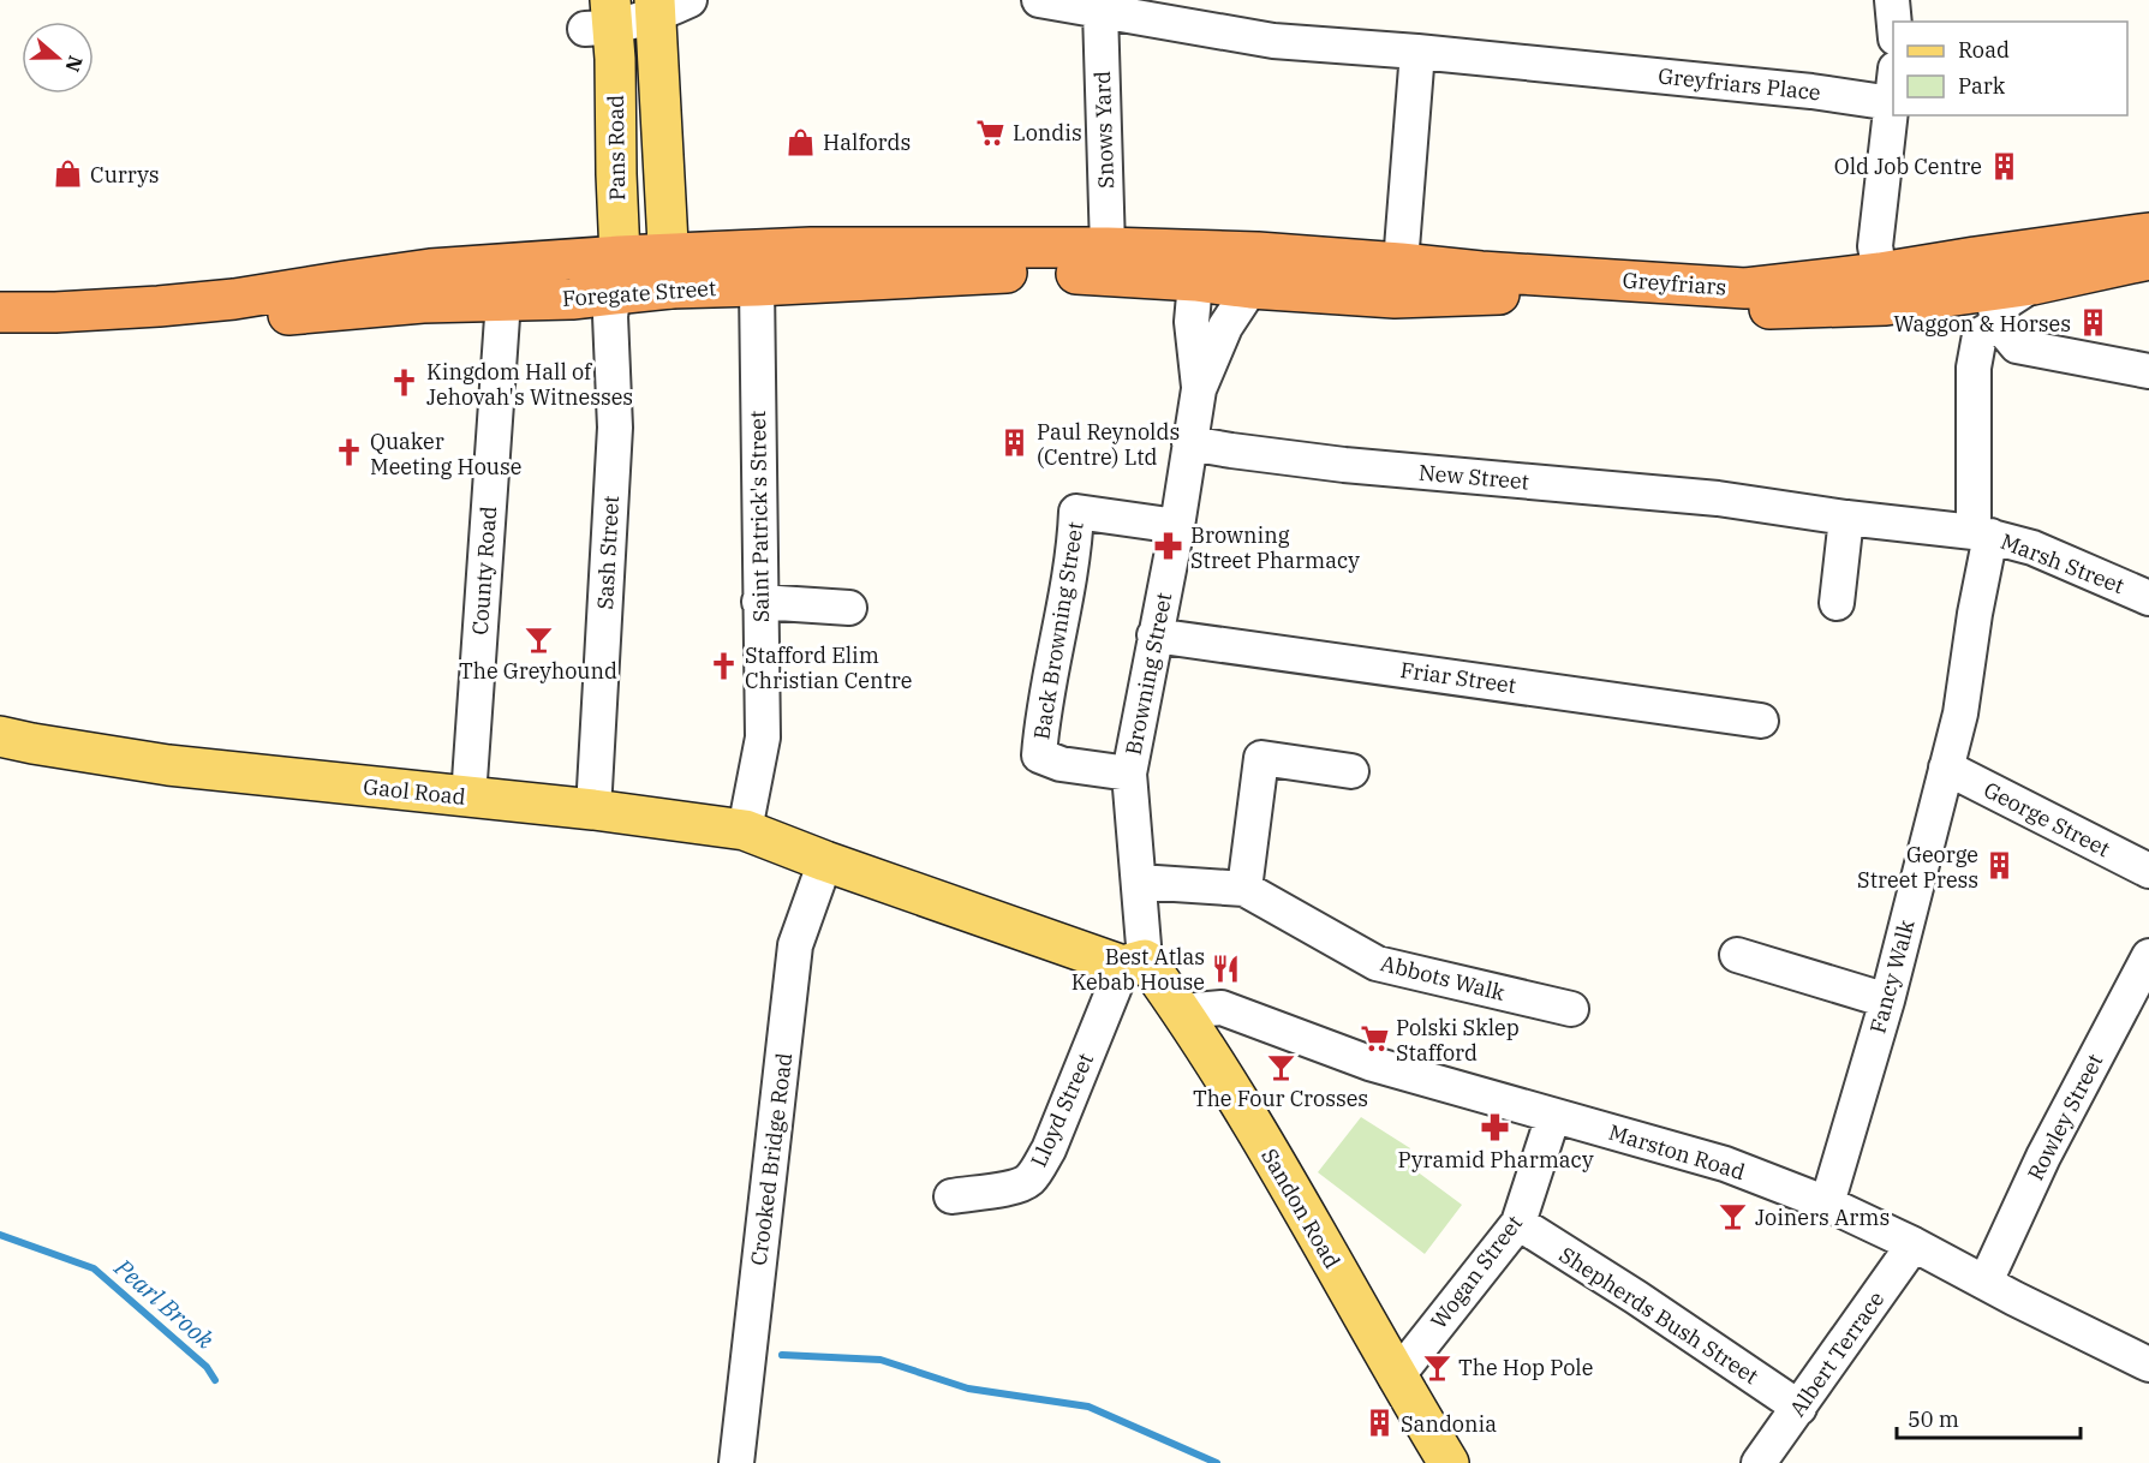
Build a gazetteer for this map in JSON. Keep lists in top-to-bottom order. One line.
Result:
{"streets":{"highway":["Greyfriars","Foregate Street"],"main road":["Pans Road","Gaol Road","Sandon Road"],"street":["Greyfriars Place","Snows Yard","New Street","Saint Patrick's Street","Sash Street","Marsh Street","County Road","Back Browning Street","Browning Street","Friar Street","George Street","Fancy Walk","Abbots Walk","Lloyd Street","Rowley Street","Marston Road","Crooked Bridge Road","Wogan Street","Shepherds Bush Street","Albert Terrace"]},"crossings":[["Greyfriars Place","Snows Yard"],["Snows Yard","Foregate Street"],["Pans Road","Foregate Street"],["Pans Road","Sash Street"],["Greyfriars","Foregate Street"],["Greyfriars","Browning Street"],["Greyfriars","Fancy Walk"],["Foregate Street","Saint Patrick's Street"],["Foregate Street","Sash Street"],["Foregate Street","County Road"],["Foregate Street","Browning Street"],["New Street","Marsh Street"],["New Street","Browning Street"],["Saint Patrick's Street","Gaol Road"],["Sash Street","Gaol Road"],["Marsh Street","Fancy Walk"],["County Road","Gaol Road"],["Back Browning Street","Browning Street"],["Browning Street","Friar Street"],["Browning Street","Gaol Road"],["Browning Street","Abbots Walk"],["Browning Street","Lloyd Street"],["Browning Street","Sandon Road"],["Gaol Road","Lloyd Street"],["Gaol Road","Crooked Bridge Road"],["Gaol Road","Sandon Road"],["George Street","Fancy Walk"],["Fancy Walk","Marston Road"],["Lloyd Street","Sandon Road"],["Rowley Street","Marston Road"],["Marston Road","Sandon Road"],["Marston Road","Wogan Street"],["Marston Road","Albert Terrace"],["Sandon Road","Wogan Street"],["Wogan Street","Shepherds Bush Street"],["Shepherds Bush Street","Albert Terrace"]],"water":["Pearl Brook"],"places":{"supermarket":["Londis","Polski Sklep Stafford"],"shop":["Halfords","Currys"],"building":["Old Job Centre","Waggon & Horses","Paul Reynolds (Centre) Ltd","George Street Press","Sandonia"],"church":["Kingdom Hall of Jehovah's Witnesses","Quaker Meeting House","Stafford Elim Christian Centre"],"pharmacy":["Browning Street Pharmacy","Pyramid Pharmacy"],"bar":["The Greyhound","The Four Crosses","Joiners Arms","The Hop Pole"],"restaurant":["Best Atlas Kebab House"]},"legend":["Road","Park"],"scale_bar":"50 m","north":"right"}
